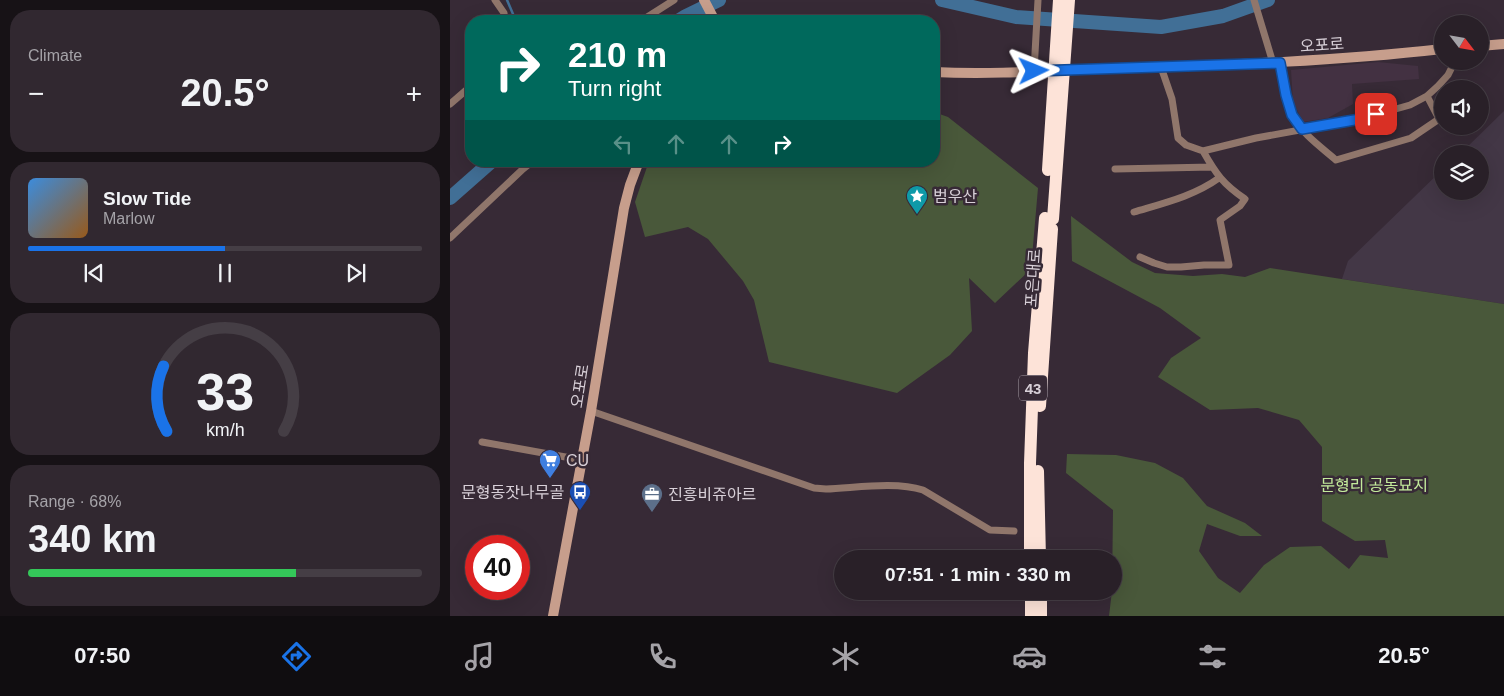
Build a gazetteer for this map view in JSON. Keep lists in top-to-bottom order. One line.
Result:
{"streets":{"highway":["포은대로","43"],"street":["오포로"]},"crossings":[["포은대로","43"]],"parks":["문형리 공동묘지"],"places":{"place":["범우산"],"supermarket":["CU"],"bus stop":["문형동잣나무골"],"office":["진흥비쥬아르"]},"north":"bottom right","page":{"tile":["Climate",["Range · 68%","340 km"]],"turn":["210 m","Turn right"],"heat":["−","20.5°","+"],"song":["Slow Tide","Marlow"],"limit":"40","trip":"07:51 · 1 min · 330 m","tabs":["07:50","20.5°"],"gauge":["33","km/h"]}}
